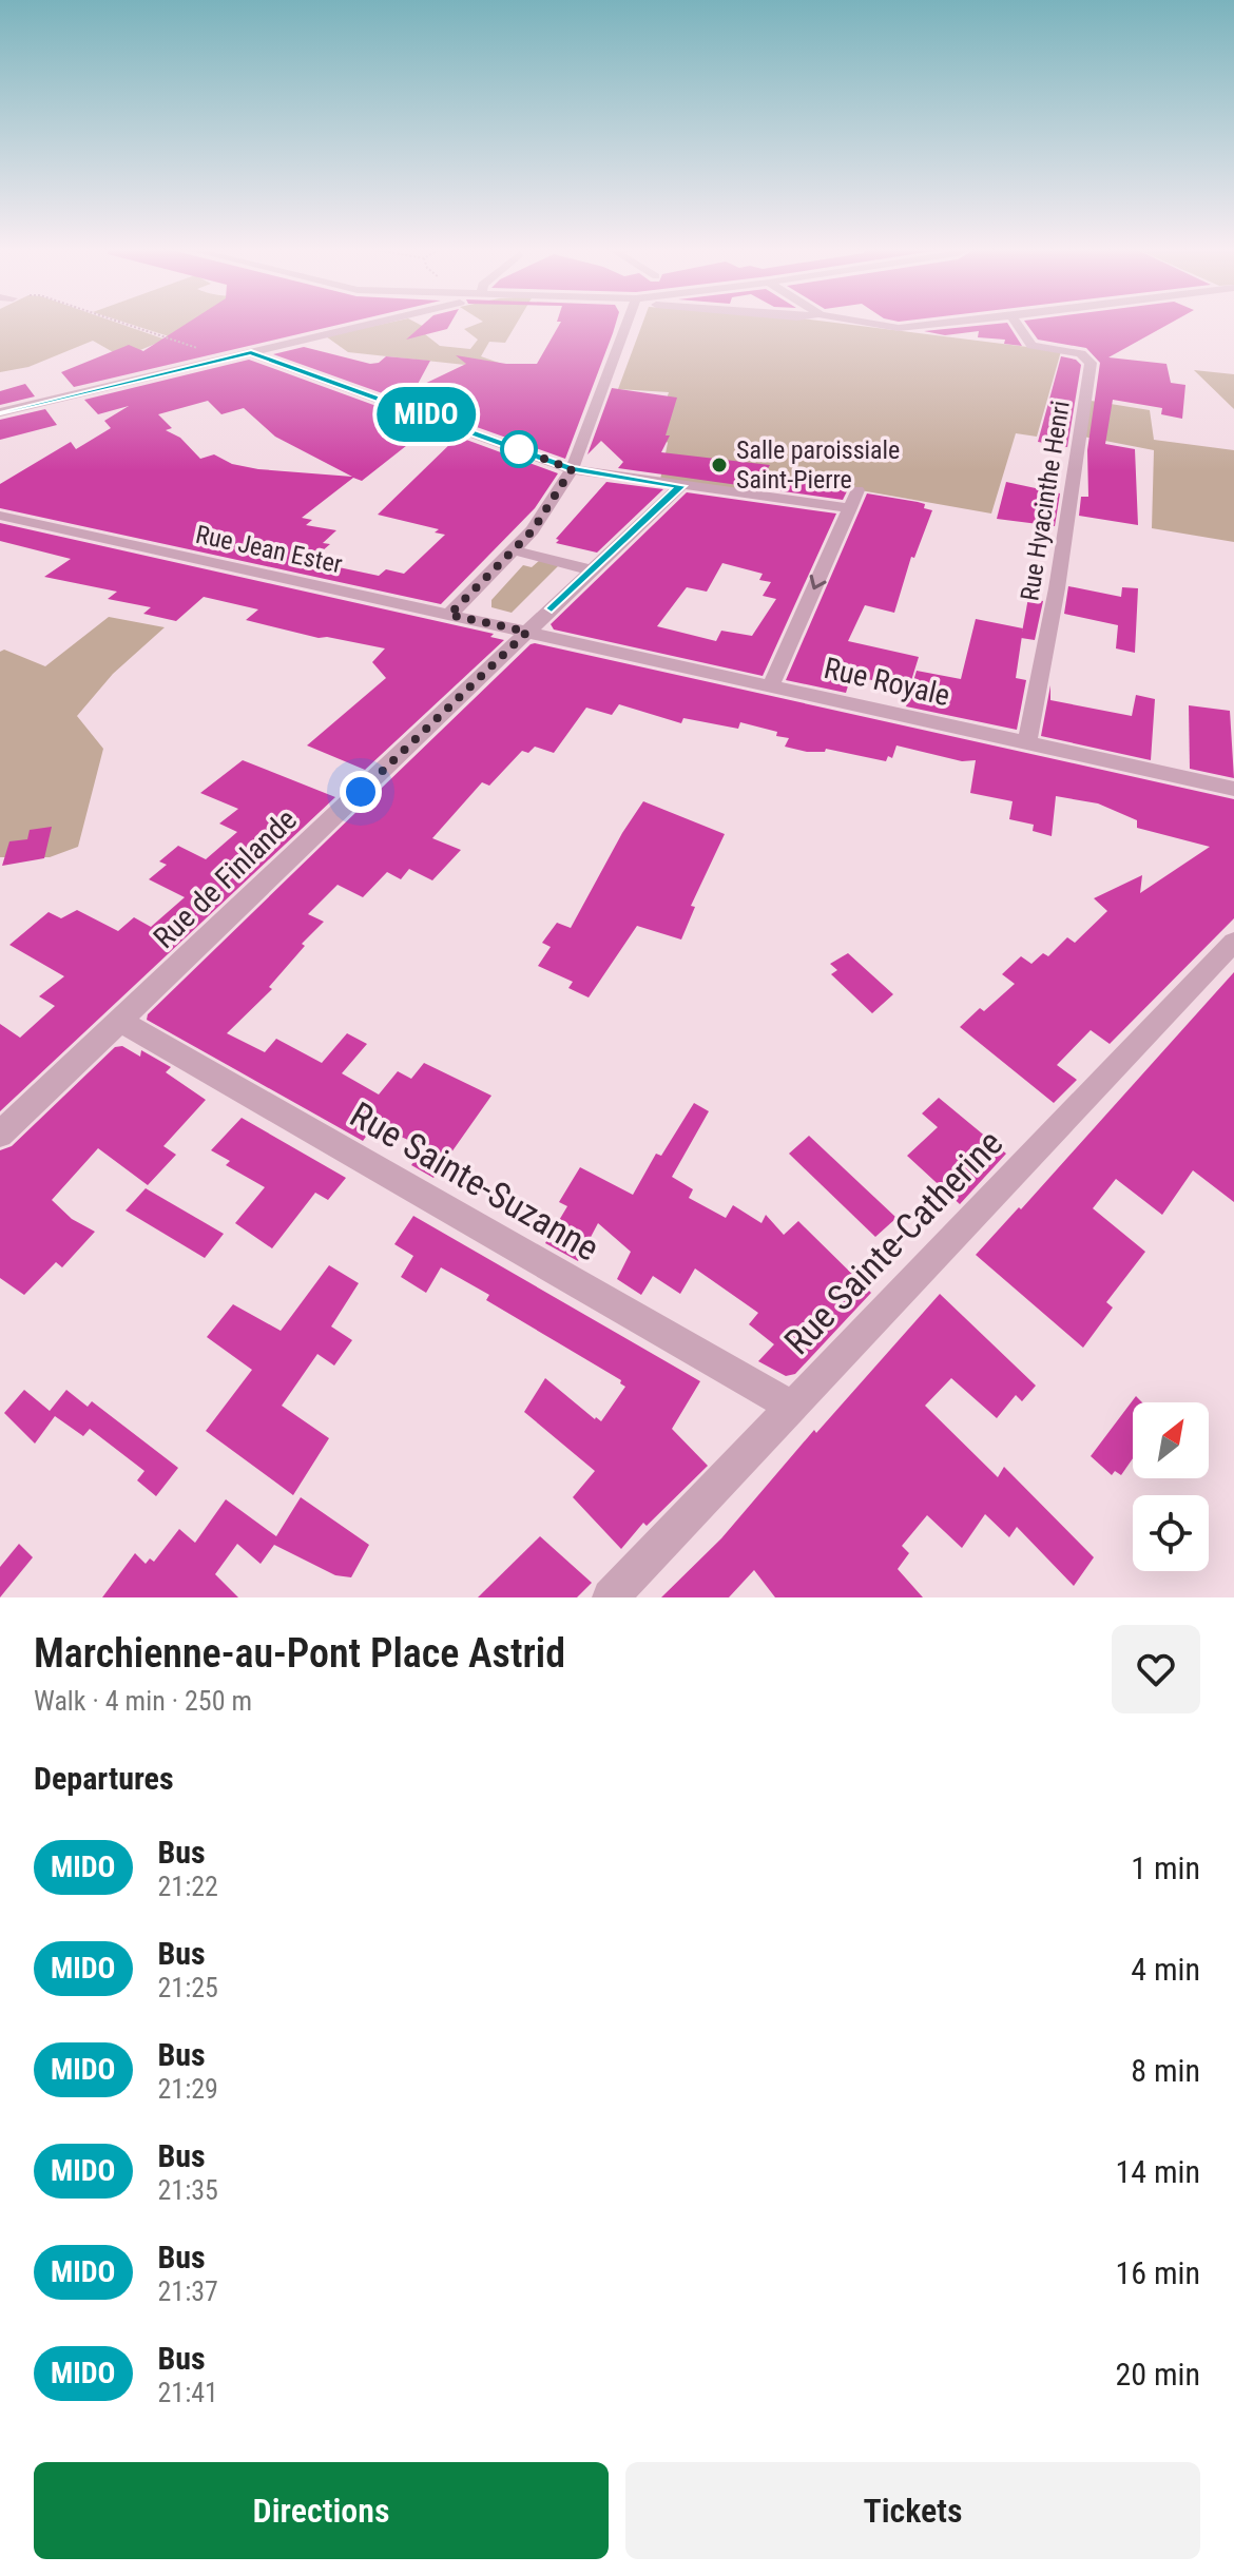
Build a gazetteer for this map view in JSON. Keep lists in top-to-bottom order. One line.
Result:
{"streets":{"street":["Rue Hyacinthe Henri","Rue Jean Ester","Rue Royale","Rue de Finlande","Rue Sainte-Suzanne","Rue Sainte-Catherine"]},"crossings":[["Rue Hyacinthe Henri","Rue Royale"],["Rue Jean Ester","Rue Royale"],["Rue Jean Ester","Rue de Finlande"],["Rue Royale","Rue de Finlande"],["Rue de Finlande","Rue Sainte-Suzanne"],["Rue Sainte-Suzanne","Rue Sainte-Catherine"]],"places":["Salle paroissiale Saint-Pierre"],"lines":["bus line MIDO"],"north":"top right","page":{"on_map":"MIDO","heading":[["Marchienne-au-Pont Place Astrid","Walk · 4 min · 250 m"],"Departures"],"list":[{"mark":"MIDO","name":"Bus","note":"21:22","value":"1 min"},{"mark":"MIDO","name":"Bus","note":"21:25","value":"4 min"},{"mark":"MIDO","name":"Bus","note":"21:29","value":"8 min"},{"mark":"MIDO","name":"Bus","note":"21:35","value":"14 min"},{"mark":"MIDO","name":"Bus","note":"21:37","value":"16 min"},{"mark":"MIDO","name":"Bus","note":"21:41","value":"20 min"}],"buttons":["Directions","Tickets"]}}
